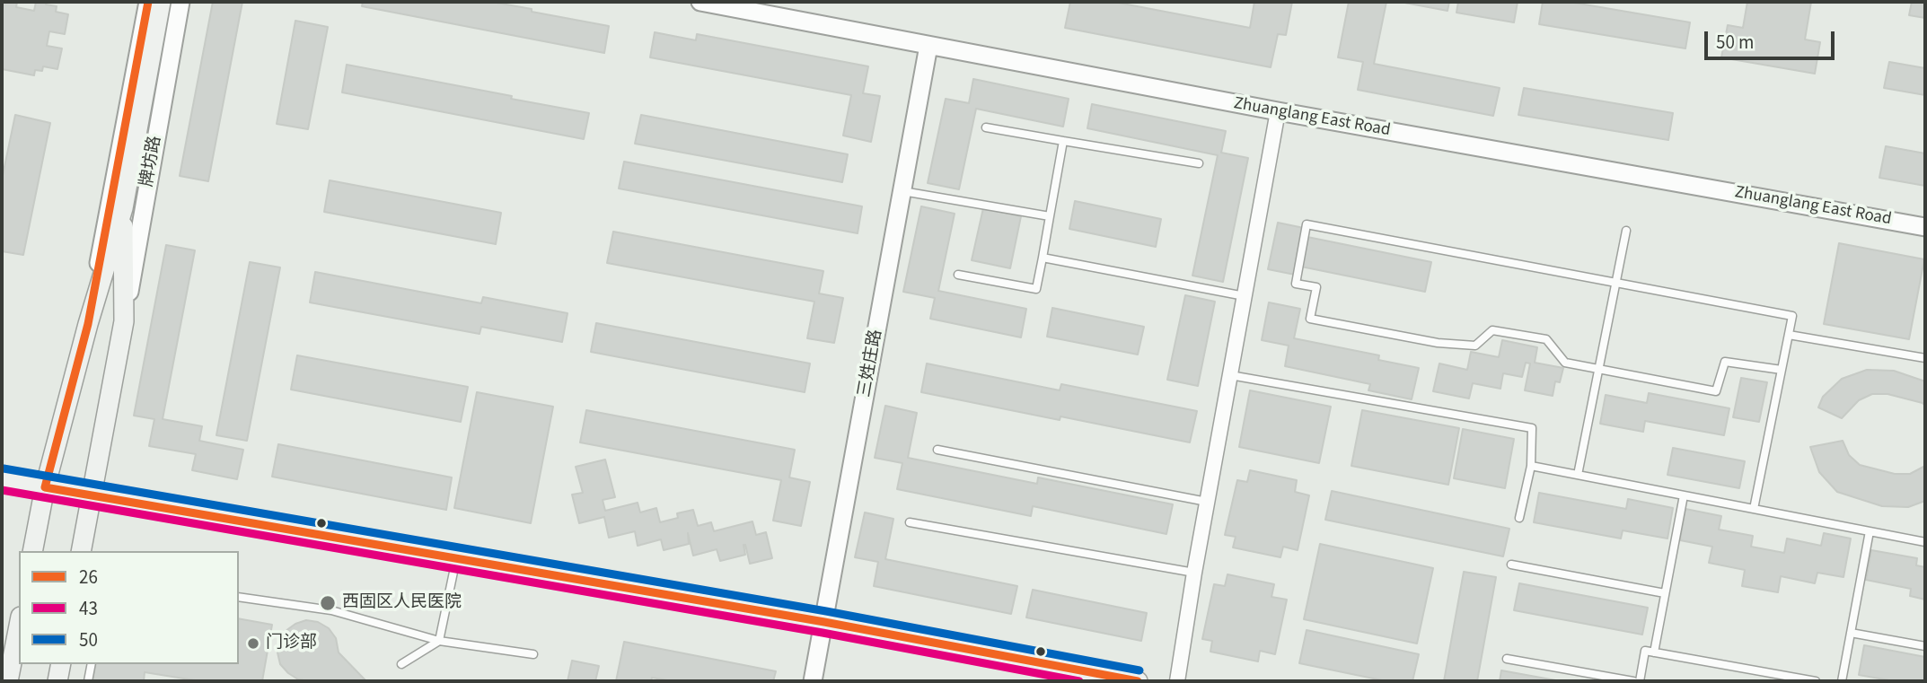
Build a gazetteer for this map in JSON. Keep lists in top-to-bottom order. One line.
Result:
{"streets":{"main road":["牌坊路"],"street":["Zhuanglang East Road","三姓庄路"]},"crossings":[["Zhuanglang East Road","三姓庄路"]],"places":["西固区人民医院","门诊部"],"lines":["transit line 26","transit line 50","transit line 43"],"legend":["26","43","50"],"scale_bar":"50 m"}
